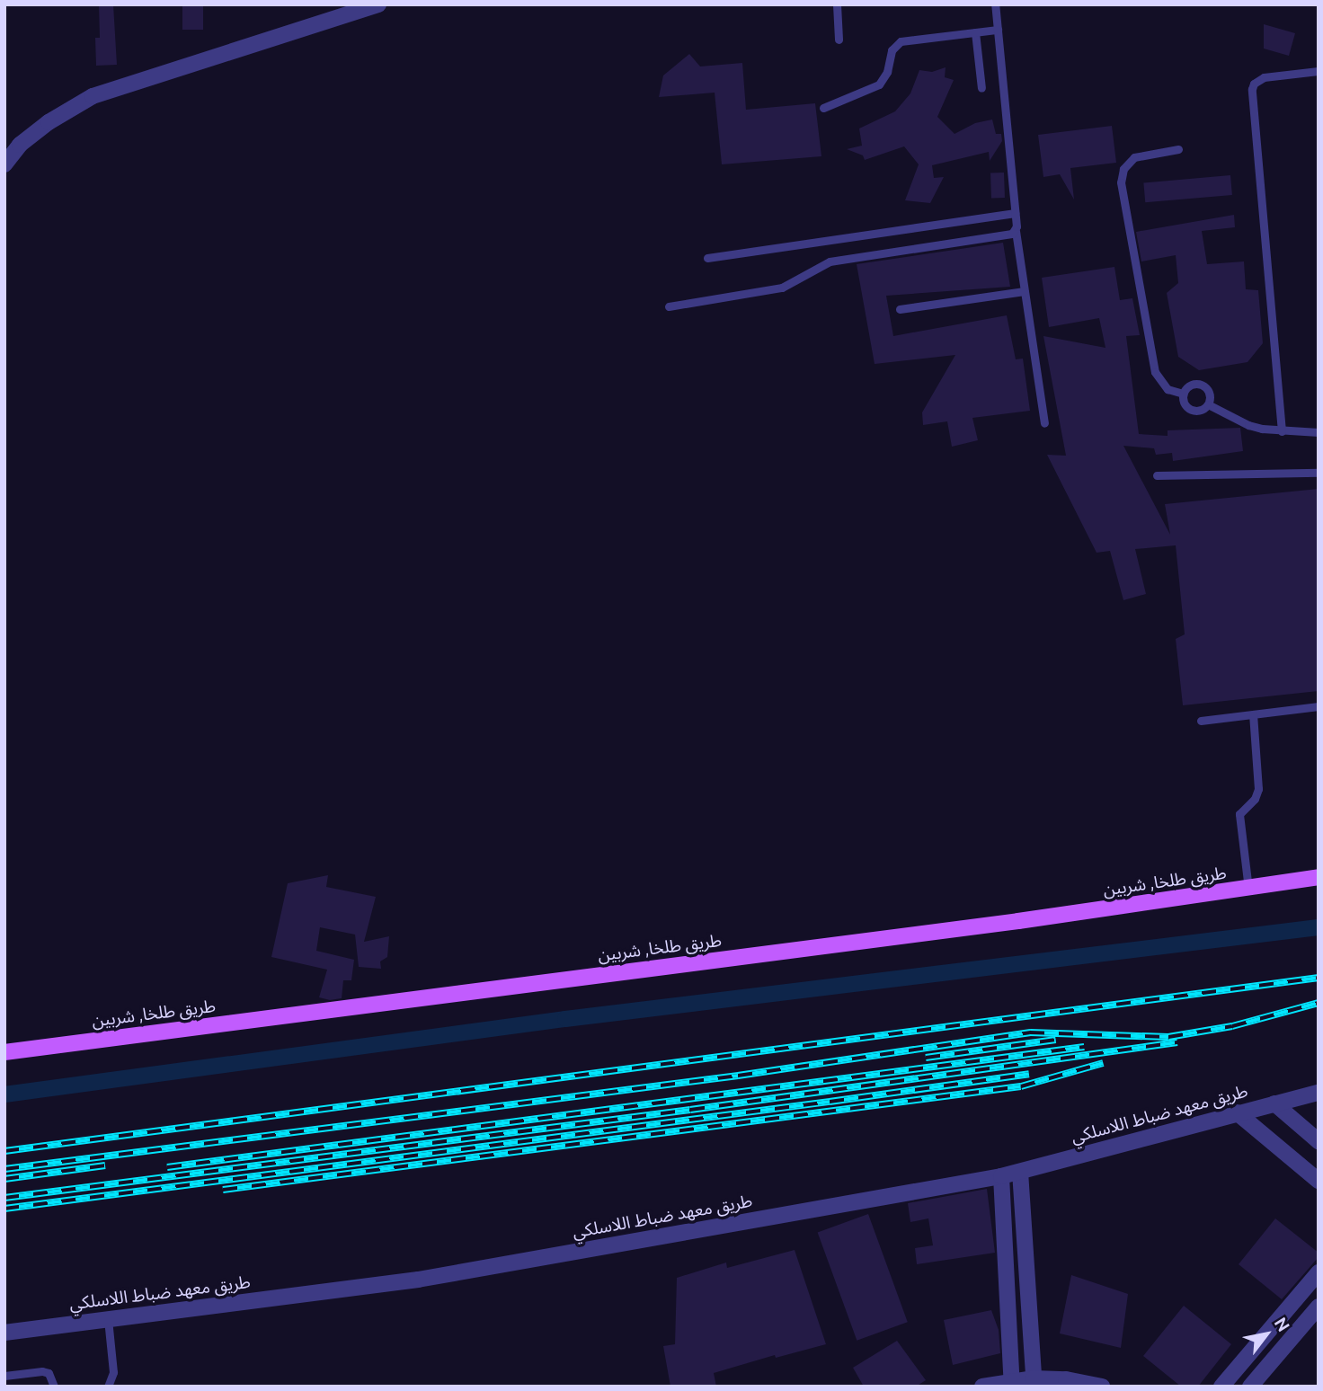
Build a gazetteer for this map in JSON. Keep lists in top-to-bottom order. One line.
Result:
{"streets":{"main road":["طريق طلخا, شربين"],"street":["طريق معهد ضباط اللاسلكي"]},"north":"top right"}
